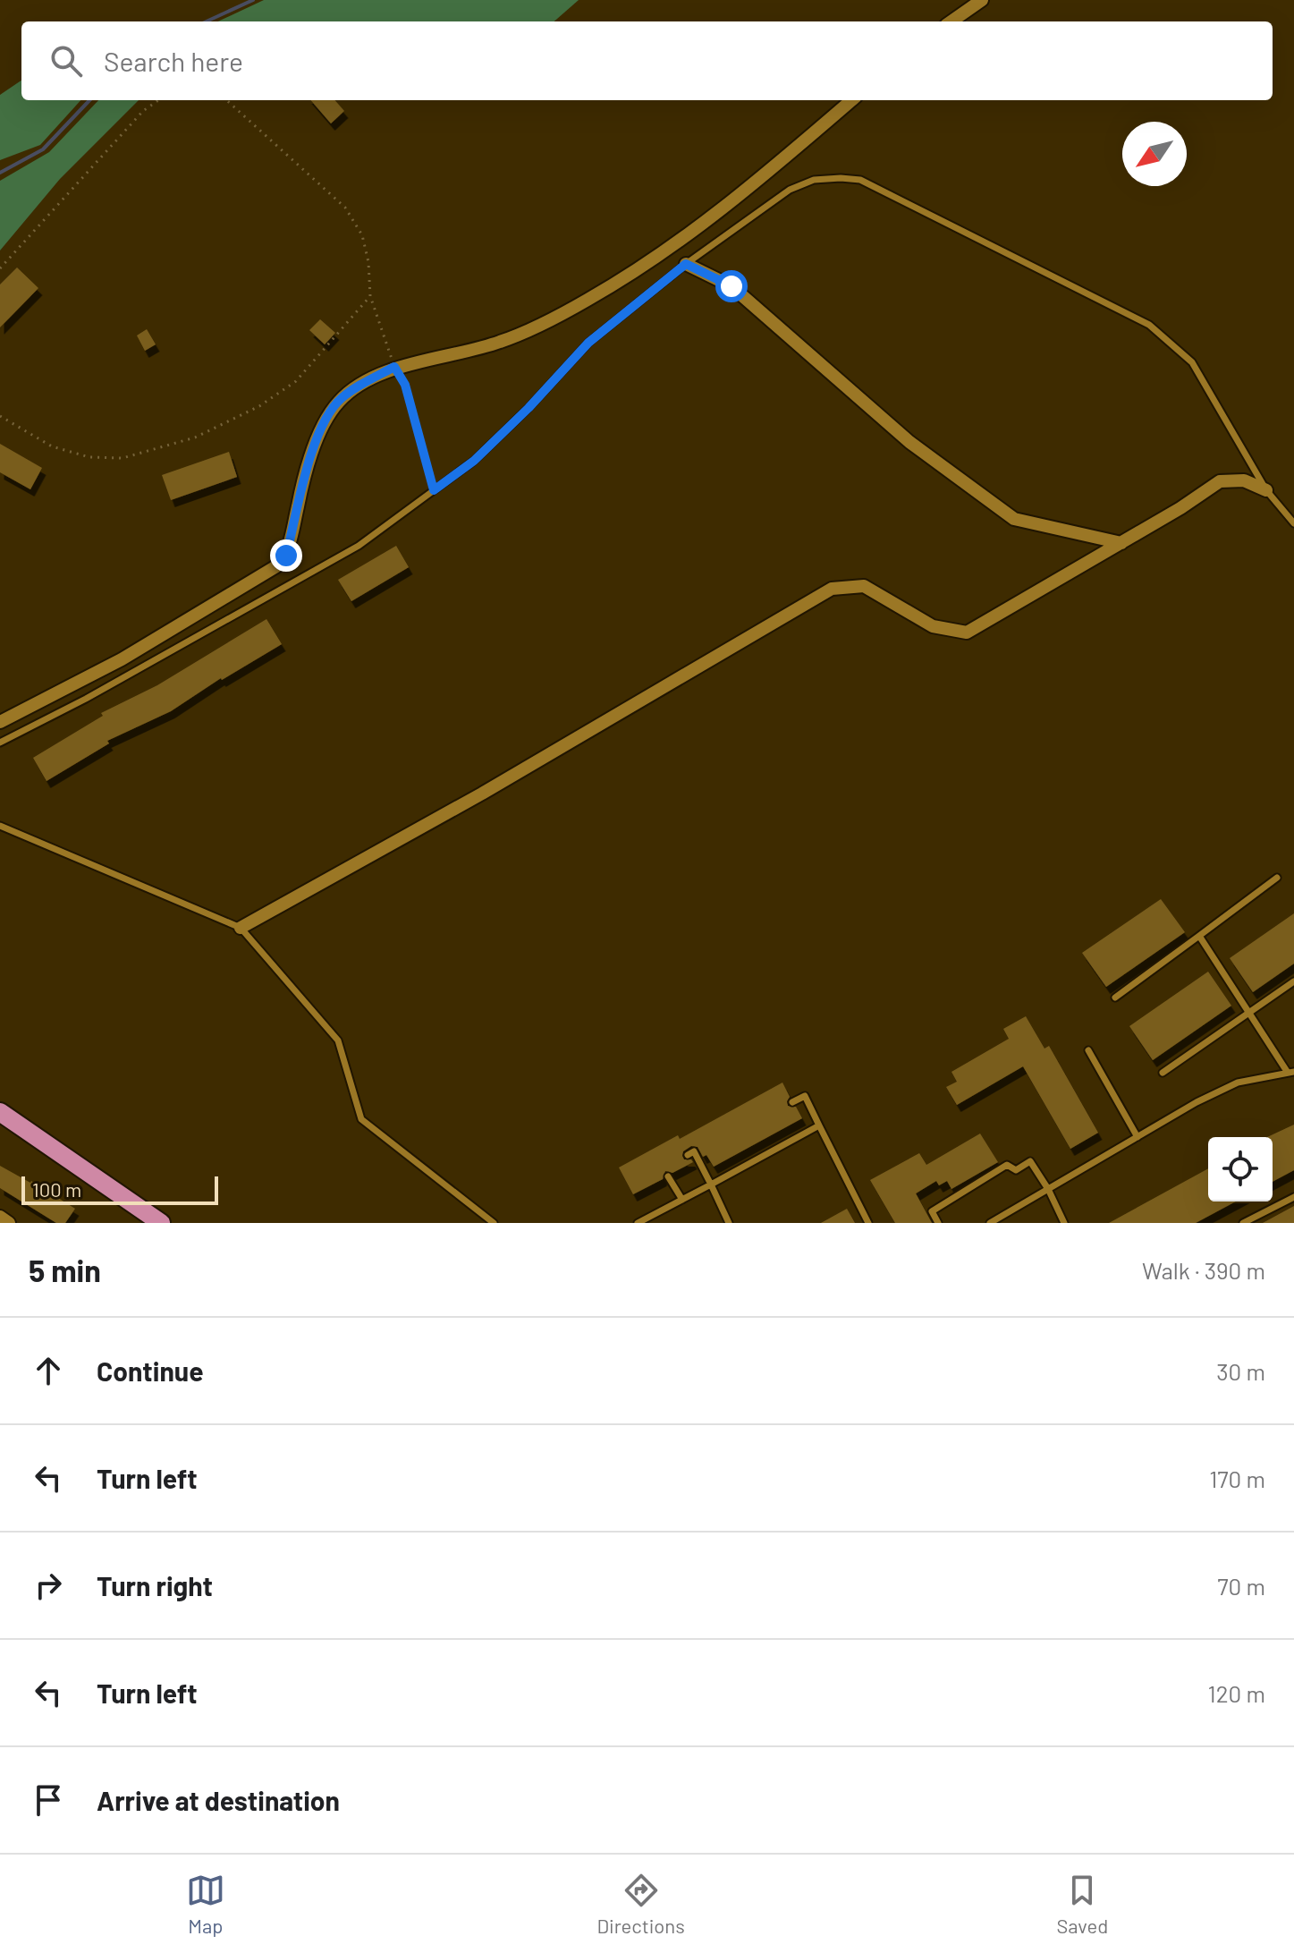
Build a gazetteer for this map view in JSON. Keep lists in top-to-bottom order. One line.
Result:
{"scale_bar":"100 m","north":"bottom left","page":{"search":"Search here","scale":"100 m","heading":["5 min","Walk · 390 m"],"list":[["Continue","30 m"],["Turn left","170 m"],["Turn right","70 m"],["Turn left","120 m"],"Arrive at destination"],"nav":["Map","Directions","Saved"]}}
